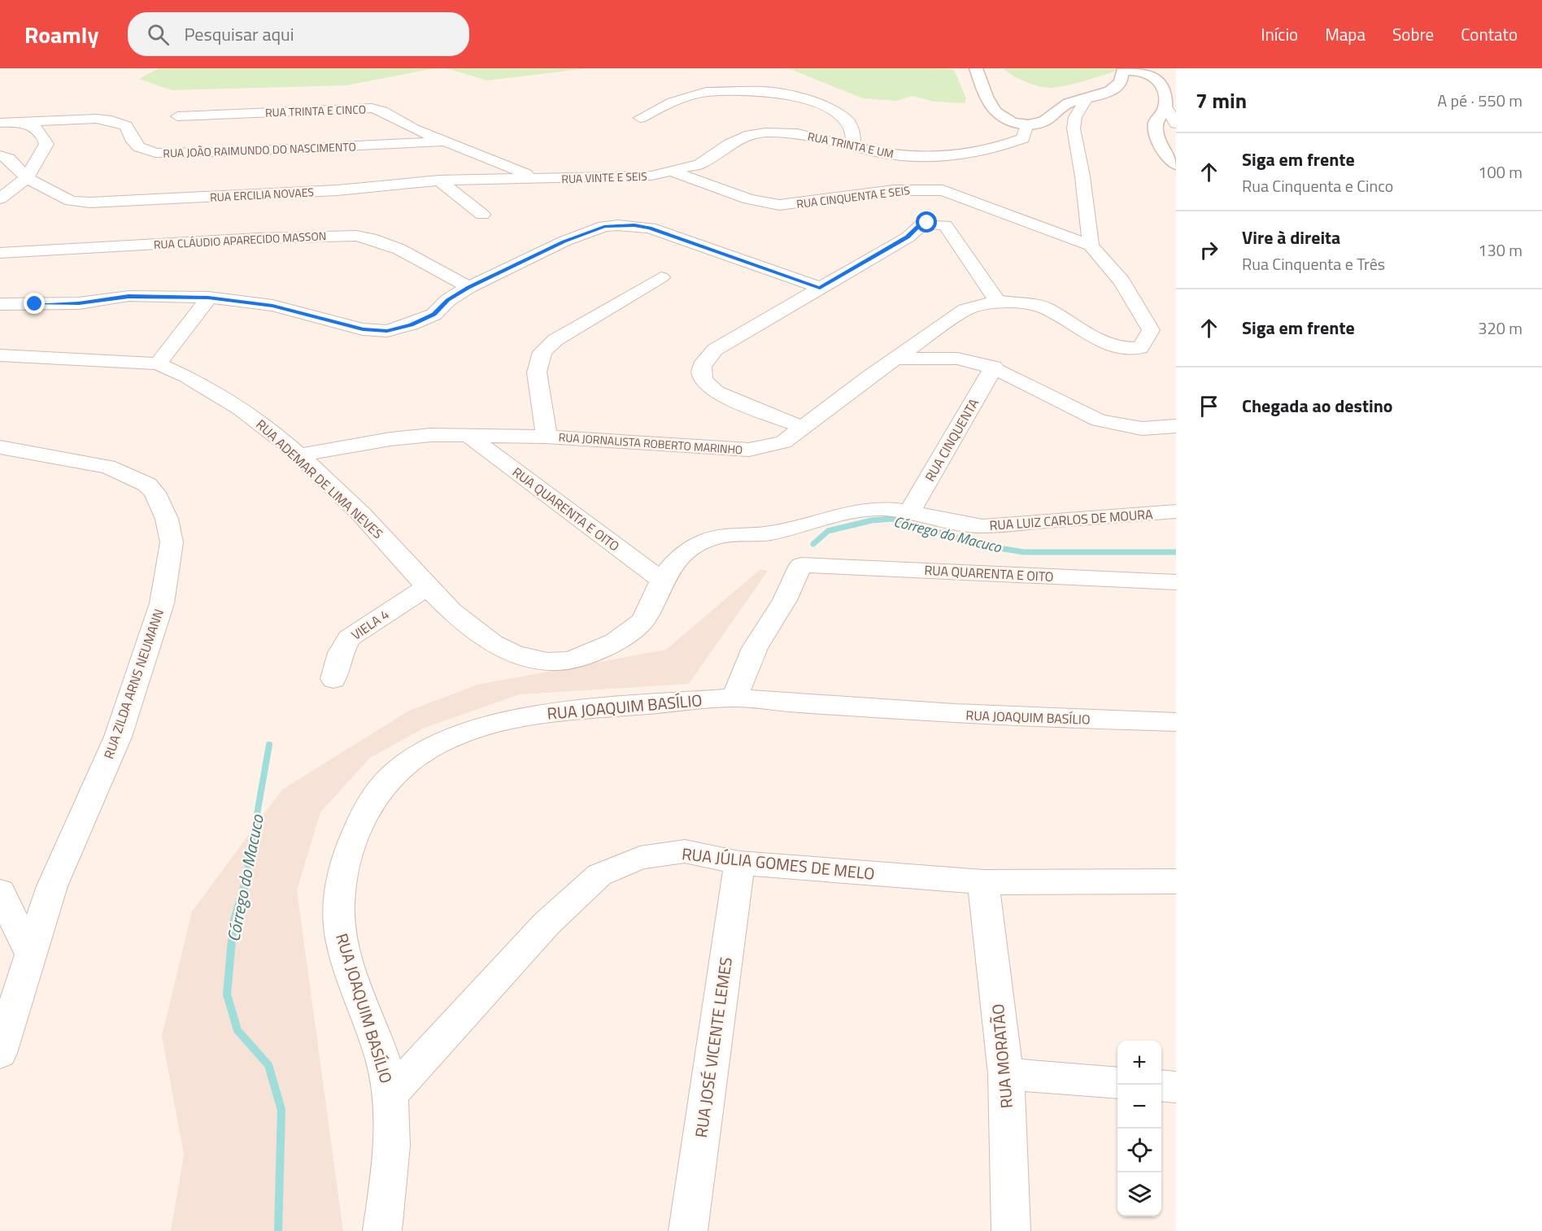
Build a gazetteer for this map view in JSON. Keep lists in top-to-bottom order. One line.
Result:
{"streets":{"street":["RUA TRINTA E CINCO","RUA TRINTA E UM","RUA JOÃO RAIMUNDO DO NASCIMENTO","RUA VINTE E SEIS","RUA ERCILIA NOVAES","RUA CINQUENTA E SEIS","RUA CLÁUDIO APARECIDO MASSON","RUA CINQUENTA","RUA JORNALISTA ROBERTO MARINHO","RUA ADEMAR DE LIMA NEVES","RUA QUARENTA E OITO","RUA LUIZ CARLOS DE MOURA","VIELA 4","RUA ZILDA ARNS NEUMANN","RUA JOAQUIM BASÍLIO","RUA JÚLIA GOMES DE MELO","RUA JOSÉ VICENTE LEMES","RUA MORATÃO"]},"crossings":[["RUA TRINTA E CINCO","RUA JOÃO RAIMUNDO DO NASCIMENTO"],["RUA TRINTA E CINCO","RUA VINTE E SEIS"],["RUA TRINTA E CINCO","RUA ERCILIA NOVAES"],["RUA TRINTA E UM","RUA VINTE E SEIS"],["RUA TRINTA E UM","RUA CINQUENTA E SEIS"],["RUA VINTE E SEIS","RUA ERCILIA NOVAES"],["RUA VINTE E SEIS","RUA CINQUENTA E SEIS"],["RUA CINQUENTA E SEIS","RUA JORNALISTA ROBERTO MARINHO"],["RUA CINQUENTA","RUA LUIZ CARLOS DE MOURA"],["RUA JORNALISTA ROBERTO MARINHO","RUA ADEMAR DE LIMA NEVES"],["RUA JORNALISTA ROBERTO MARINHO","RUA QUARENTA E OITO"],["RUA ADEMAR DE LIMA NEVES","RUA QUARENTA E OITO"],["RUA ADEMAR DE LIMA NEVES","RUA LUIZ CARLOS DE MOURA"],["RUA ADEMAR DE LIMA NEVES","VIELA 4"],["RUA QUARENTA E OITO","RUA LUIZ CARLOS DE MOURA"],["RUA JOAQUIM BASÍLIO","RUA JÚLIA GOMES DE MELO"],["RUA JÚLIA GOMES DE MELO","RUA JOSÉ VICENTE LEMES"],["RUA JÚLIA GOMES DE MELO","RUA MORATÃO"]],"water":["Córrego do Macuco"],"page":{"header":"Roamly","search":"Pesquisar aqui","nav":["Início","Mapa","Sobre","Contato"],"heading":["7 min","A pé · 550 m"],"list":[["Siga em frente","Rua Cinquenta e Cinco","100 m"],["Vire à direita","Rua Cinquenta e Três","130 m"],["Siga em frente","320 m"],"Chegada ao destino"],"map_buttons":["+","−"]}}
